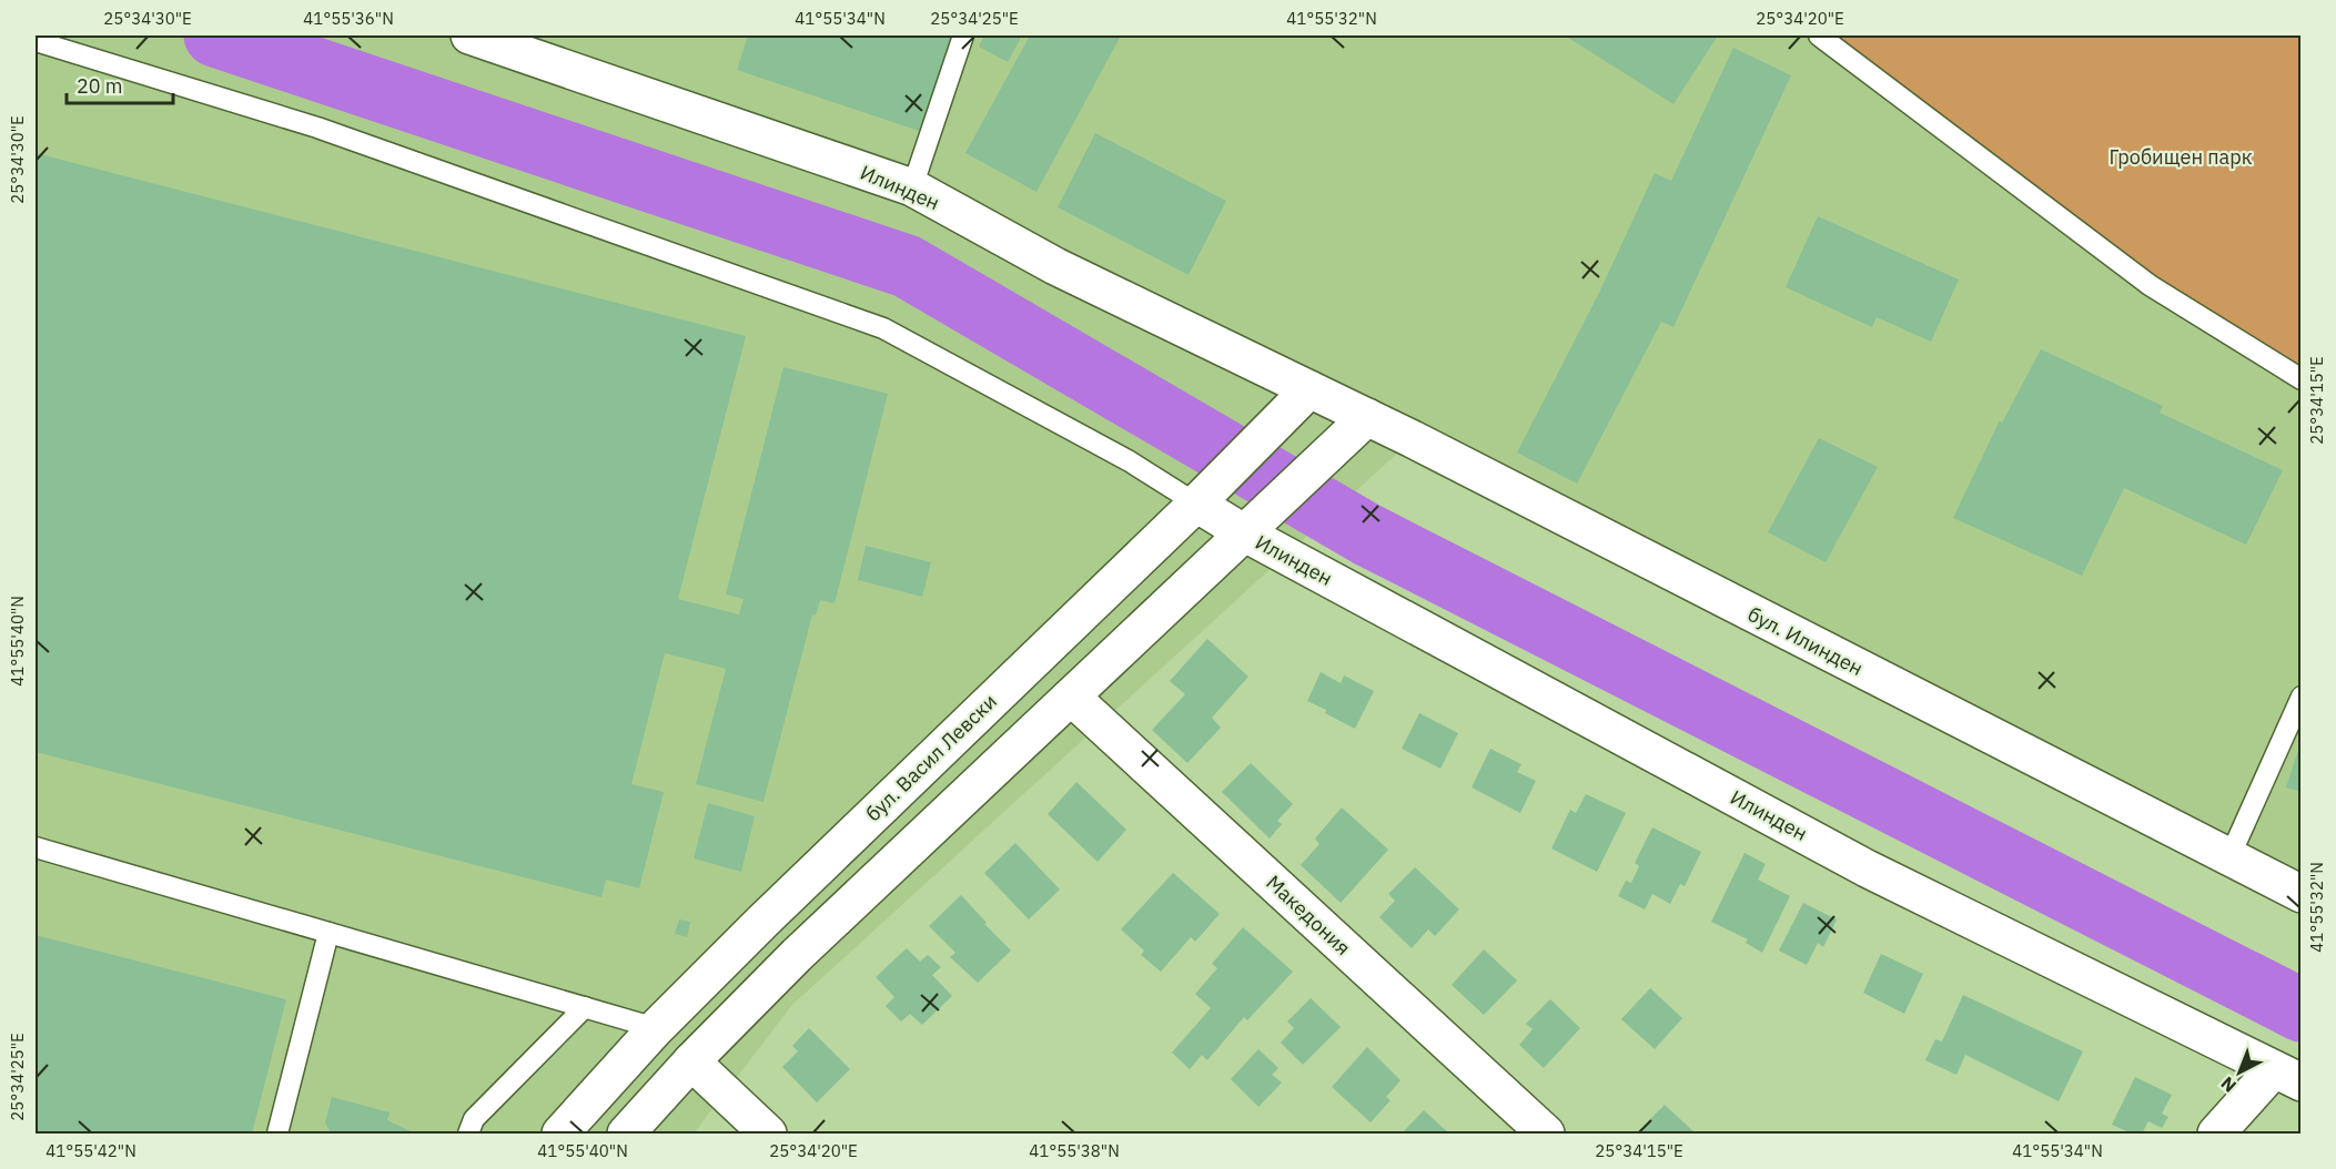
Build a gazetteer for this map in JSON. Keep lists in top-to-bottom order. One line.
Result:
{"streets":{"main road":["Илинден","бул. Илинден","бул. Васил Левски","Македония"]},"crossings":[["Илинден","бул. Илинден"],["Илинден","бул. Васил Левски"],["бул. Илинден","бул. Васил Левски"]],"parks":["Гробищен парк"],"scale_bar":"20 m","north":"bottom left","coordinates":["25°34'30\"E","41°55'36\"N","41°55'34\"N","25°34'25\"E","41°55'32\"N","25°34'20\"E","25°34'15\"E","41°55'40\"N","41°55'42\"N","41°55'38\"N"]}
